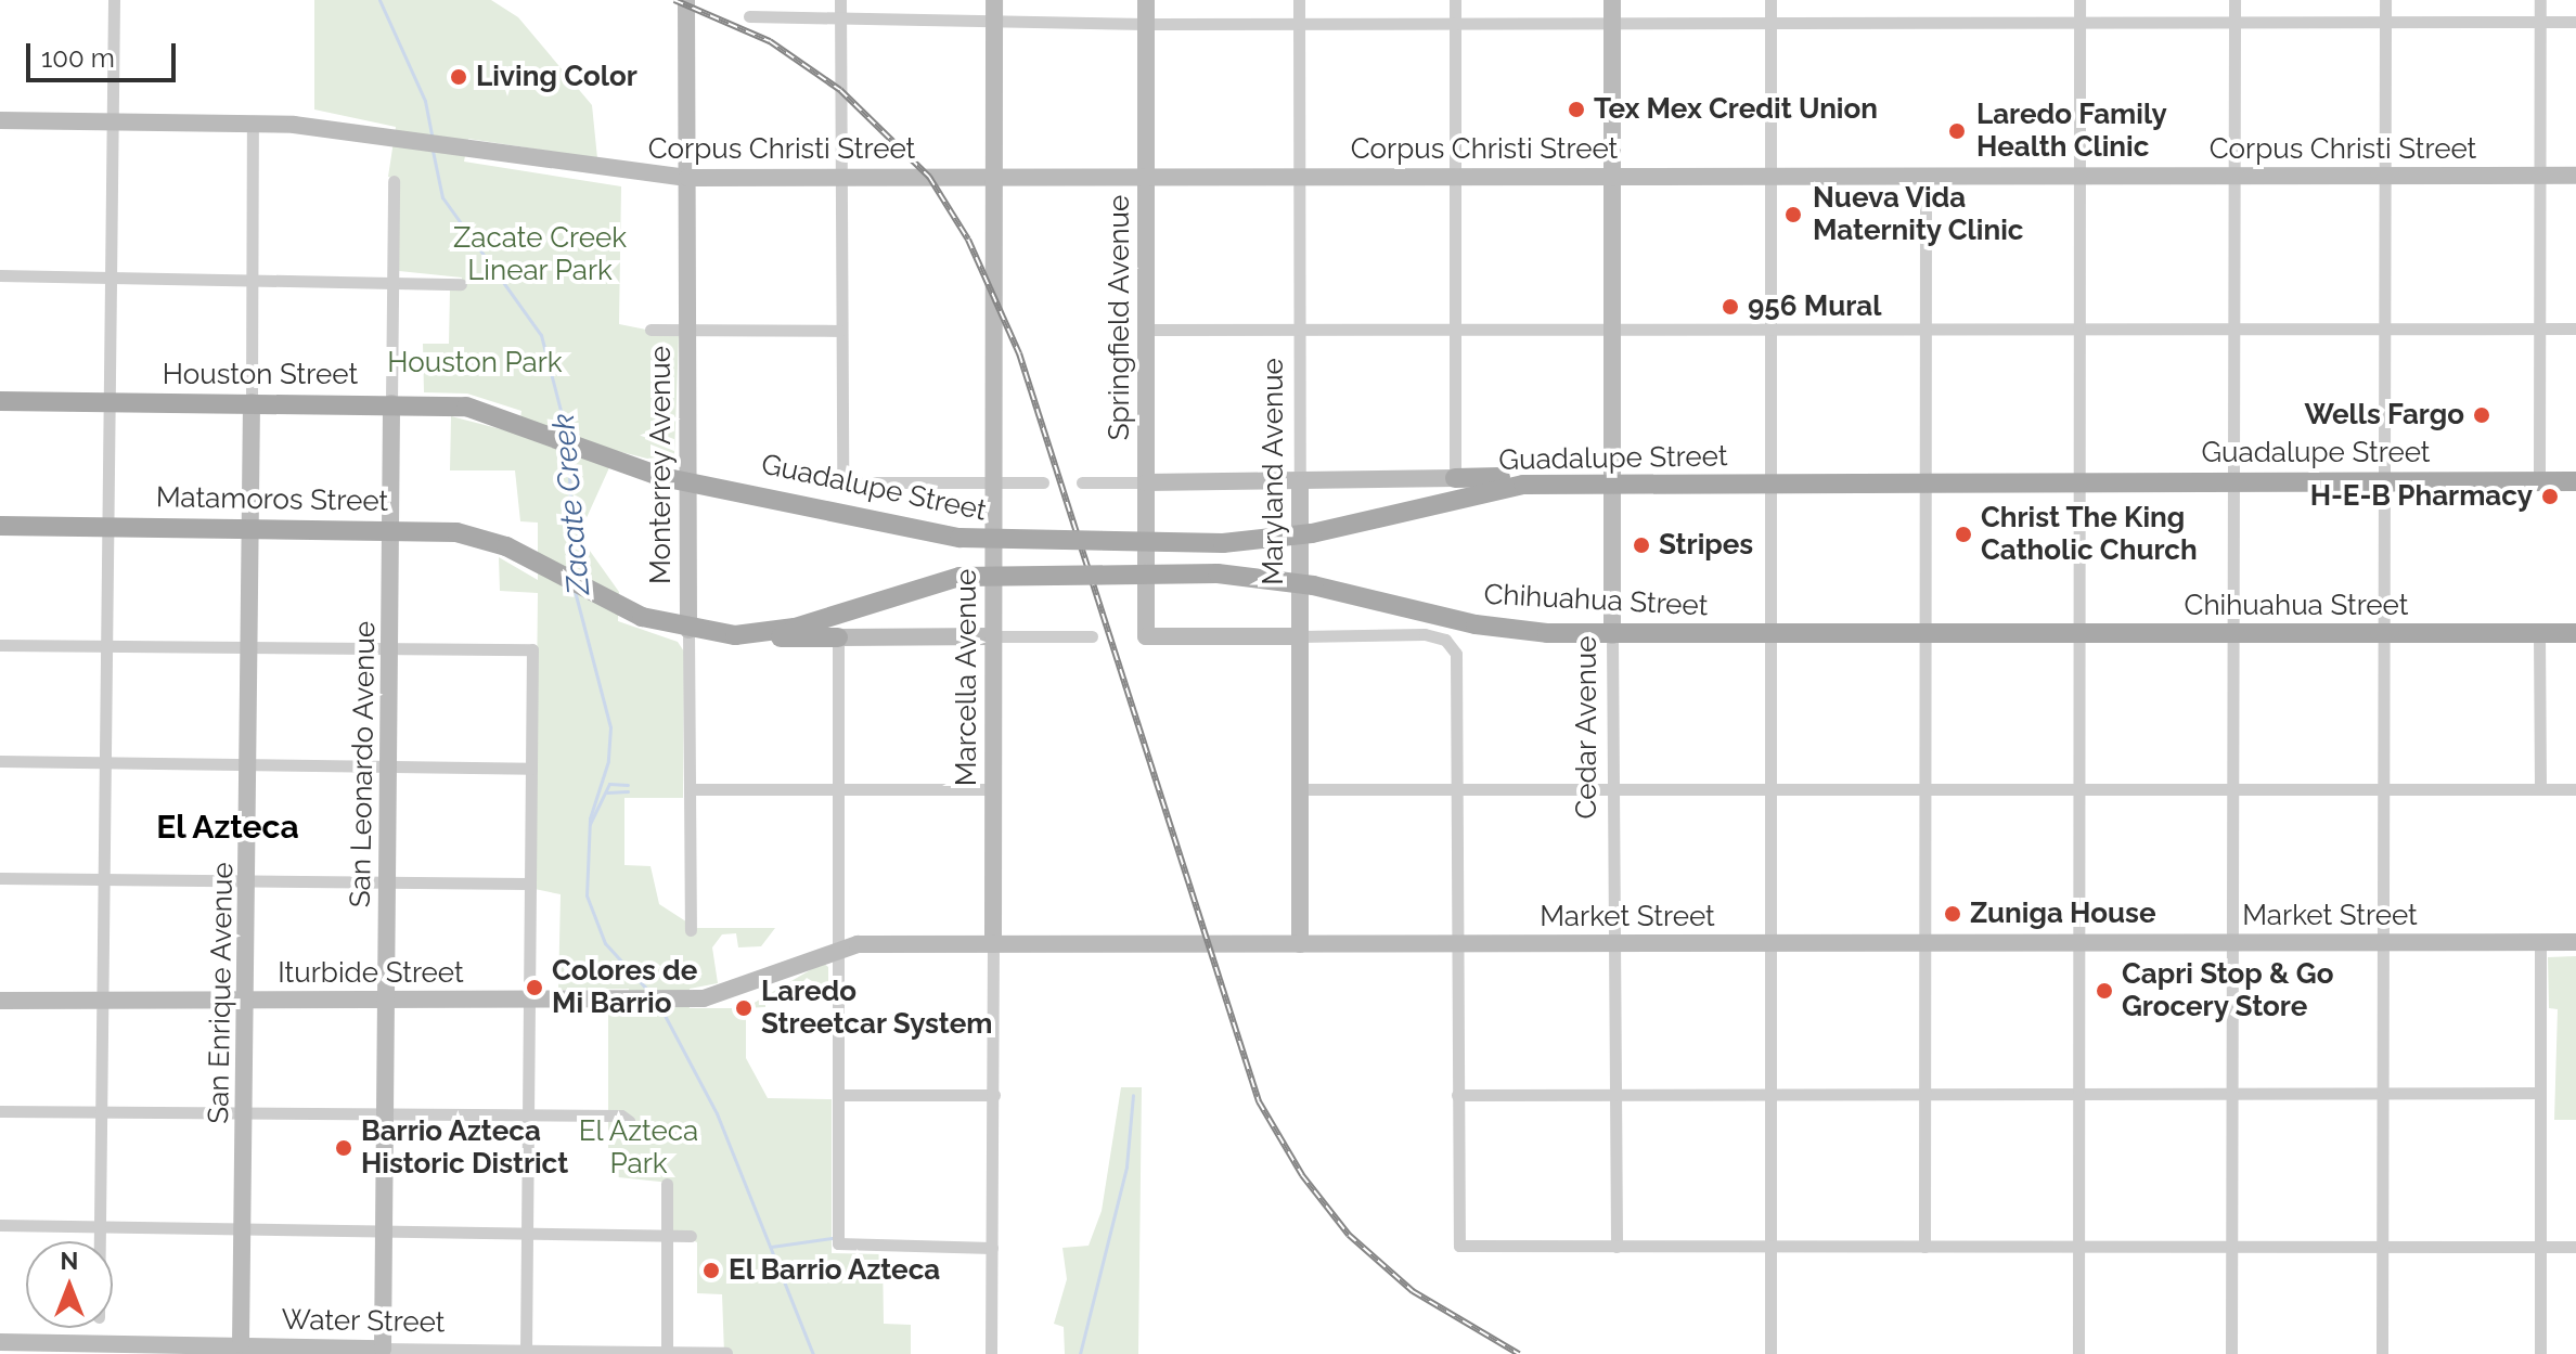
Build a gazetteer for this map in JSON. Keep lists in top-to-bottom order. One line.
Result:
{"streets":{"main road":["Houston Street","Guadalupe Street","Matamoros Street","Chihuahua Street"],"street":["Corpus Christi Street","Springfield Avenue","Monterrey Avenue","Maryland Avenue","Marcella Avenue","Cedar Avenue","San Leonardo Avenue","Market Street","Iturbide Street","San Enrique Avenue","Water Street"]},"crossings":[["Corpus Christi Street","Springfield Avenue"],["Corpus Christi Street","Monterrey Avenue"],["Corpus Christi Street","Maryland Avenue"],["Corpus Christi Street","Marcella Avenue"],["Corpus Christi Street","Cedar Avenue"],["Corpus Christi Street","San Enrique Avenue"],["Springfield Avenue","Maryland Avenue"],["Houston Street","Guadalupe Street"],["Houston Street","San Leonardo Avenue"],["Houston Street","San Enrique Avenue"],["Guadalupe Street","Monterrey Avenue"],["Guadalupe Street","Marcella Avenue"],["Guadalupe Street","Cedar Avenue"],["Monterrey Avenue","Chihuahua Street"],["Maryland Avenue","Market Street"],["Matamoros Street","Chihuahua Street"],["Matamoros Street","San Leonardo Avenue"],["Matamoros Street","San Enrique Avenue"],["Chihuahua Street","Cedar Avenue"],["Marcella Avenue","Market Street"],["Cedar Avenue","Market Street"],["San Leonardo Avenue","Iturbide Street"],["San Leonardo Avenue","Water Street"],["Market Street","Iturbide Street"],["Iturbide Street","San Enrique Avenue"],["San Enrique Avenue","Water Street"]],"districts":["El Azteca"],"water":["Zacate Creek"],"parks":["Zacate Creek Linear Park","Houston Park","El Azteca Park"],"places":["Living Color","Tex Mex Credit Union","Laredo Family Health Clinic","Nueva Vida Maternity Clinic","956 Mural","Wells Fargo","H-E-B Pharmacy","Christ The King Catholic Church","Stripes","Zuniga House","Colores de Mi Barrio","Capri Stop & Go Grocery Store","Laredo Streetcar System","Barrio Azteca Historic District","El Barrio Azteca"],"scale_bar":"100 m","north":"top"}
